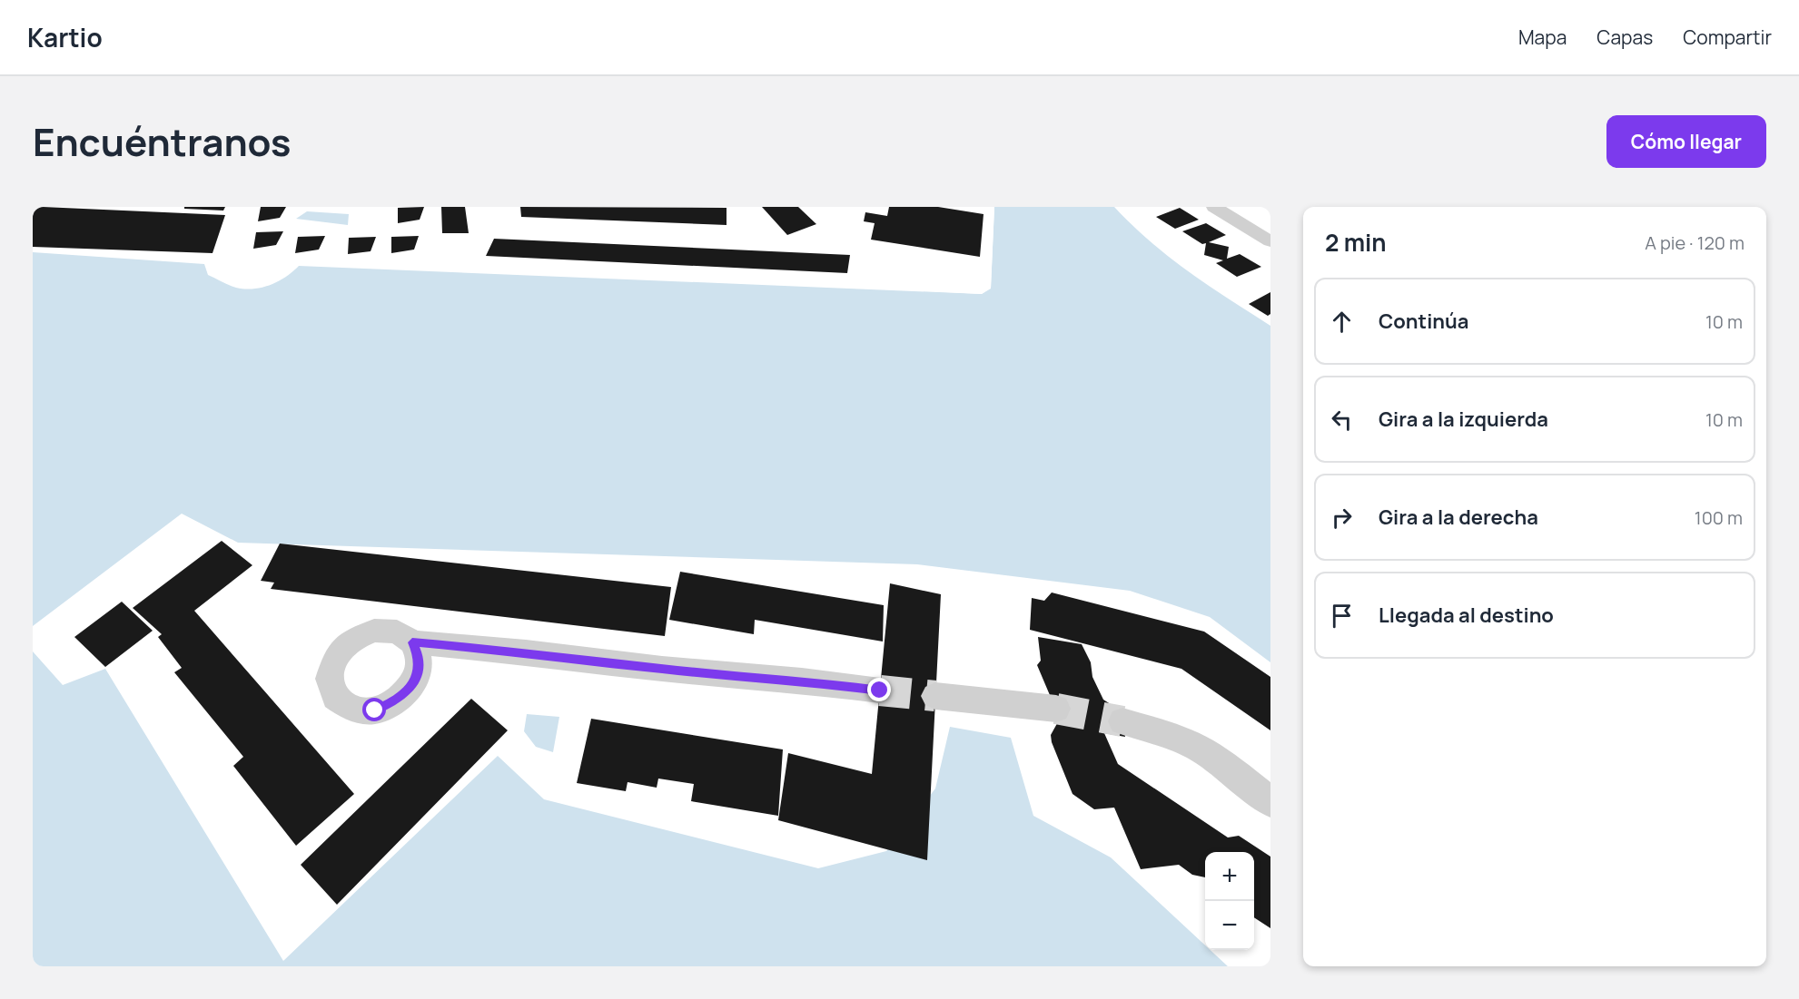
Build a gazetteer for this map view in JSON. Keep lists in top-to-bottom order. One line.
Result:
{"page":{"header":"Kartio","nav":["Mapa","Capas","Compartir"],"title":"Encuéntranos","buttons":"Cómo llegar","heading":["2 min","A pie · 120 m"],"list":[["Continúa","10 m"],["Gira a la izquierda","10 m"],["Gira a la derecha","100 m"],"Llegada al destino"],"map_buttons":["+","−"]}}
